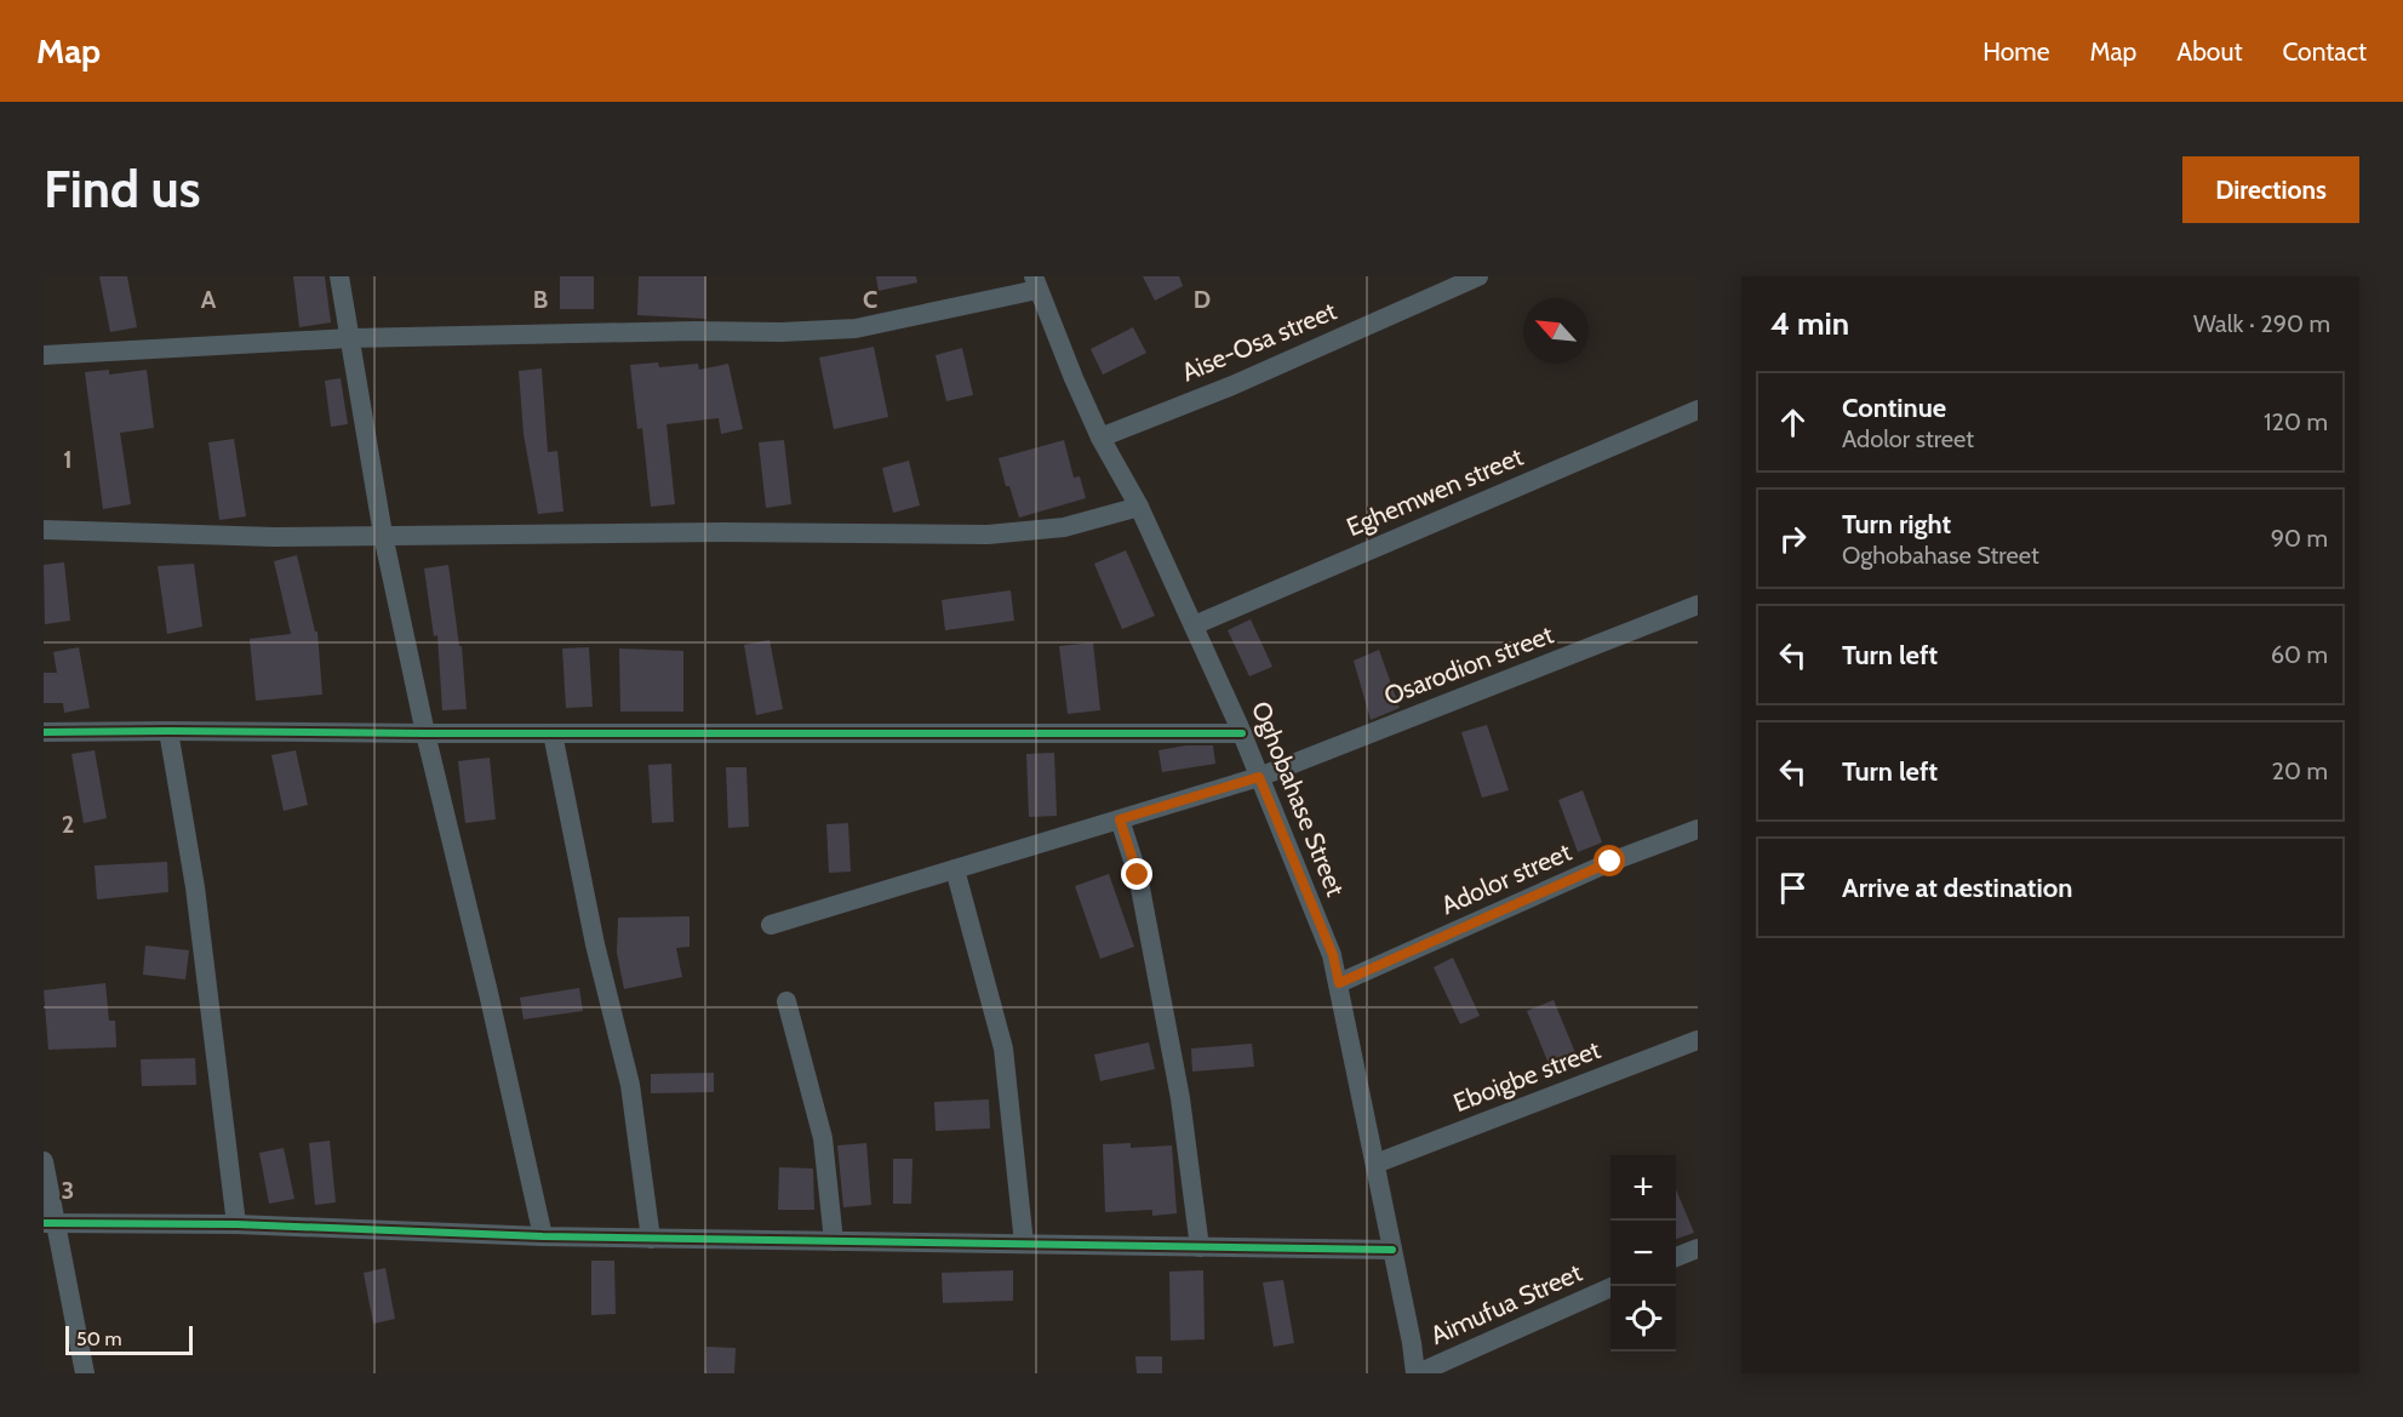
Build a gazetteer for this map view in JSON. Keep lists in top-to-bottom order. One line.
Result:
{"streets":{"street":["Aise-Osa street","Eghemwen street","Osarodion street","Oghobahase Street","Adolor street","Eboigbe street","Aimufua Street"]},"crossings":[["Aise-Osa street","Oghobahase Street"],["Eghemwen street","Oghobahase Street"],["Osarodion street","Oghobahase Street"],["Oghobahase Street","Adolor street"],["Oghobahase Street","Eboigbe street"],["Oghobahase Street","Aimufua Street"]],"scale_bar":"50 m","north":"top left","page":{"header":"Map","nav":["Home","Map","About","Contact"],"buttons":"Directions","title":"Find us","heading":["4 min","Walk · 290 m"],"list":[["Continue","Adolor street","120 m"],["Turn right","Oghobahase Street","90 m"],["Turn left","60 m"],["Turn left","20 m"],"Arrive at destination"],"map_buttons":["+","−"],"scale":"50 m"},"grid":{"columns":["A","B","C","D"],"rows":["1","2","3"]}}
